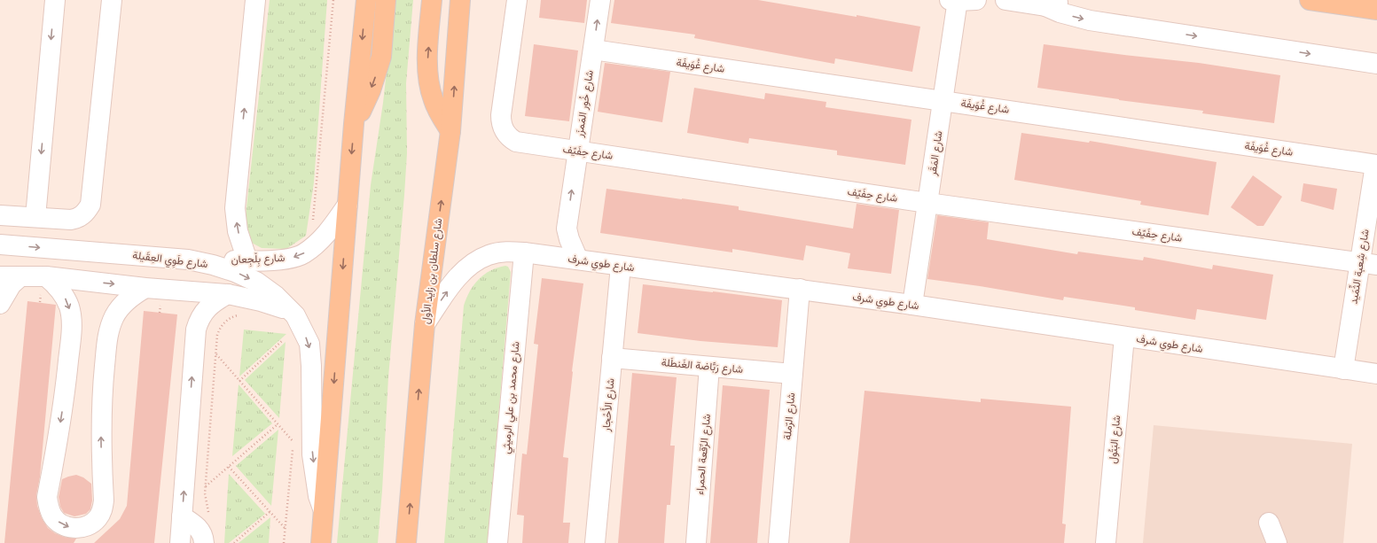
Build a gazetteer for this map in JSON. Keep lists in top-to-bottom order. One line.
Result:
{"streets":{"main road":["شارع سلطان بن زايد الأول"],"street":["شارع غُوَيفَة","شارع خُور المَمزَر","شارع حِفَيّف","شارع المَقَر","شارع بِلْجِعان","شارع طَوِي العِقَيلة","شارع طوي شرف","شارع شِعبة الثِّمَيد","شارع رَبَّاضة الغَنطَلة","شارع محمد بن علي الرميثي","شارع الأَحْجار","شارع الرّملة","شارع البَتُول","شارع الرِّقعة الحمراء"]},"crossings":[["شارع غُوَيفَة","شارع خُور المَمزَر"],["شارع غُوَيفَة","شارع المَقَر"],["شارع غُوَيفَة","شارع شِعبة الثِّمَيد"],["شارع خُور المَمزَر","شارع حِفَيّف"],["شارع خُور المَمزَر","شارع طوي شرف"],["شارع حِفَيّف","شارع المَقَر"],["شارع حِفَيّف","شارع شِعبة الثِّمَيد"],["شارع المَقَر","شارع طوي شرف"],["شارع بِلْجِعان","شارع طَوِي العِقَيلة"],["شارع طوي شرف","شارع شِعبة الثِّمَيد"],["شارع طوي شرف","شارع سلطان بن زايد الأول"],["شارع طوي شرف","شارع محمد بن علي الرميثي"],["شارع طوي شرف","شارع الأَحْجار"],["شارع طوي شرف","شارع الرّملة"],["شارع طوي شرف","شارع البَتُول"],["شارع رَبَّاضة الغَنطَلة","شارع الأَحْجار"],["شارع رَبَّاضة الغَنطَلة","شارع الرّملة"],["شارع رَبَّاضة الغَنطَلة","شارع الرِّقعة الحمراء"]],"one_way":["شارع خُور المَمزَر","شارع بِلْجِعان","شارع طَوِي العِقَيلة"]}
